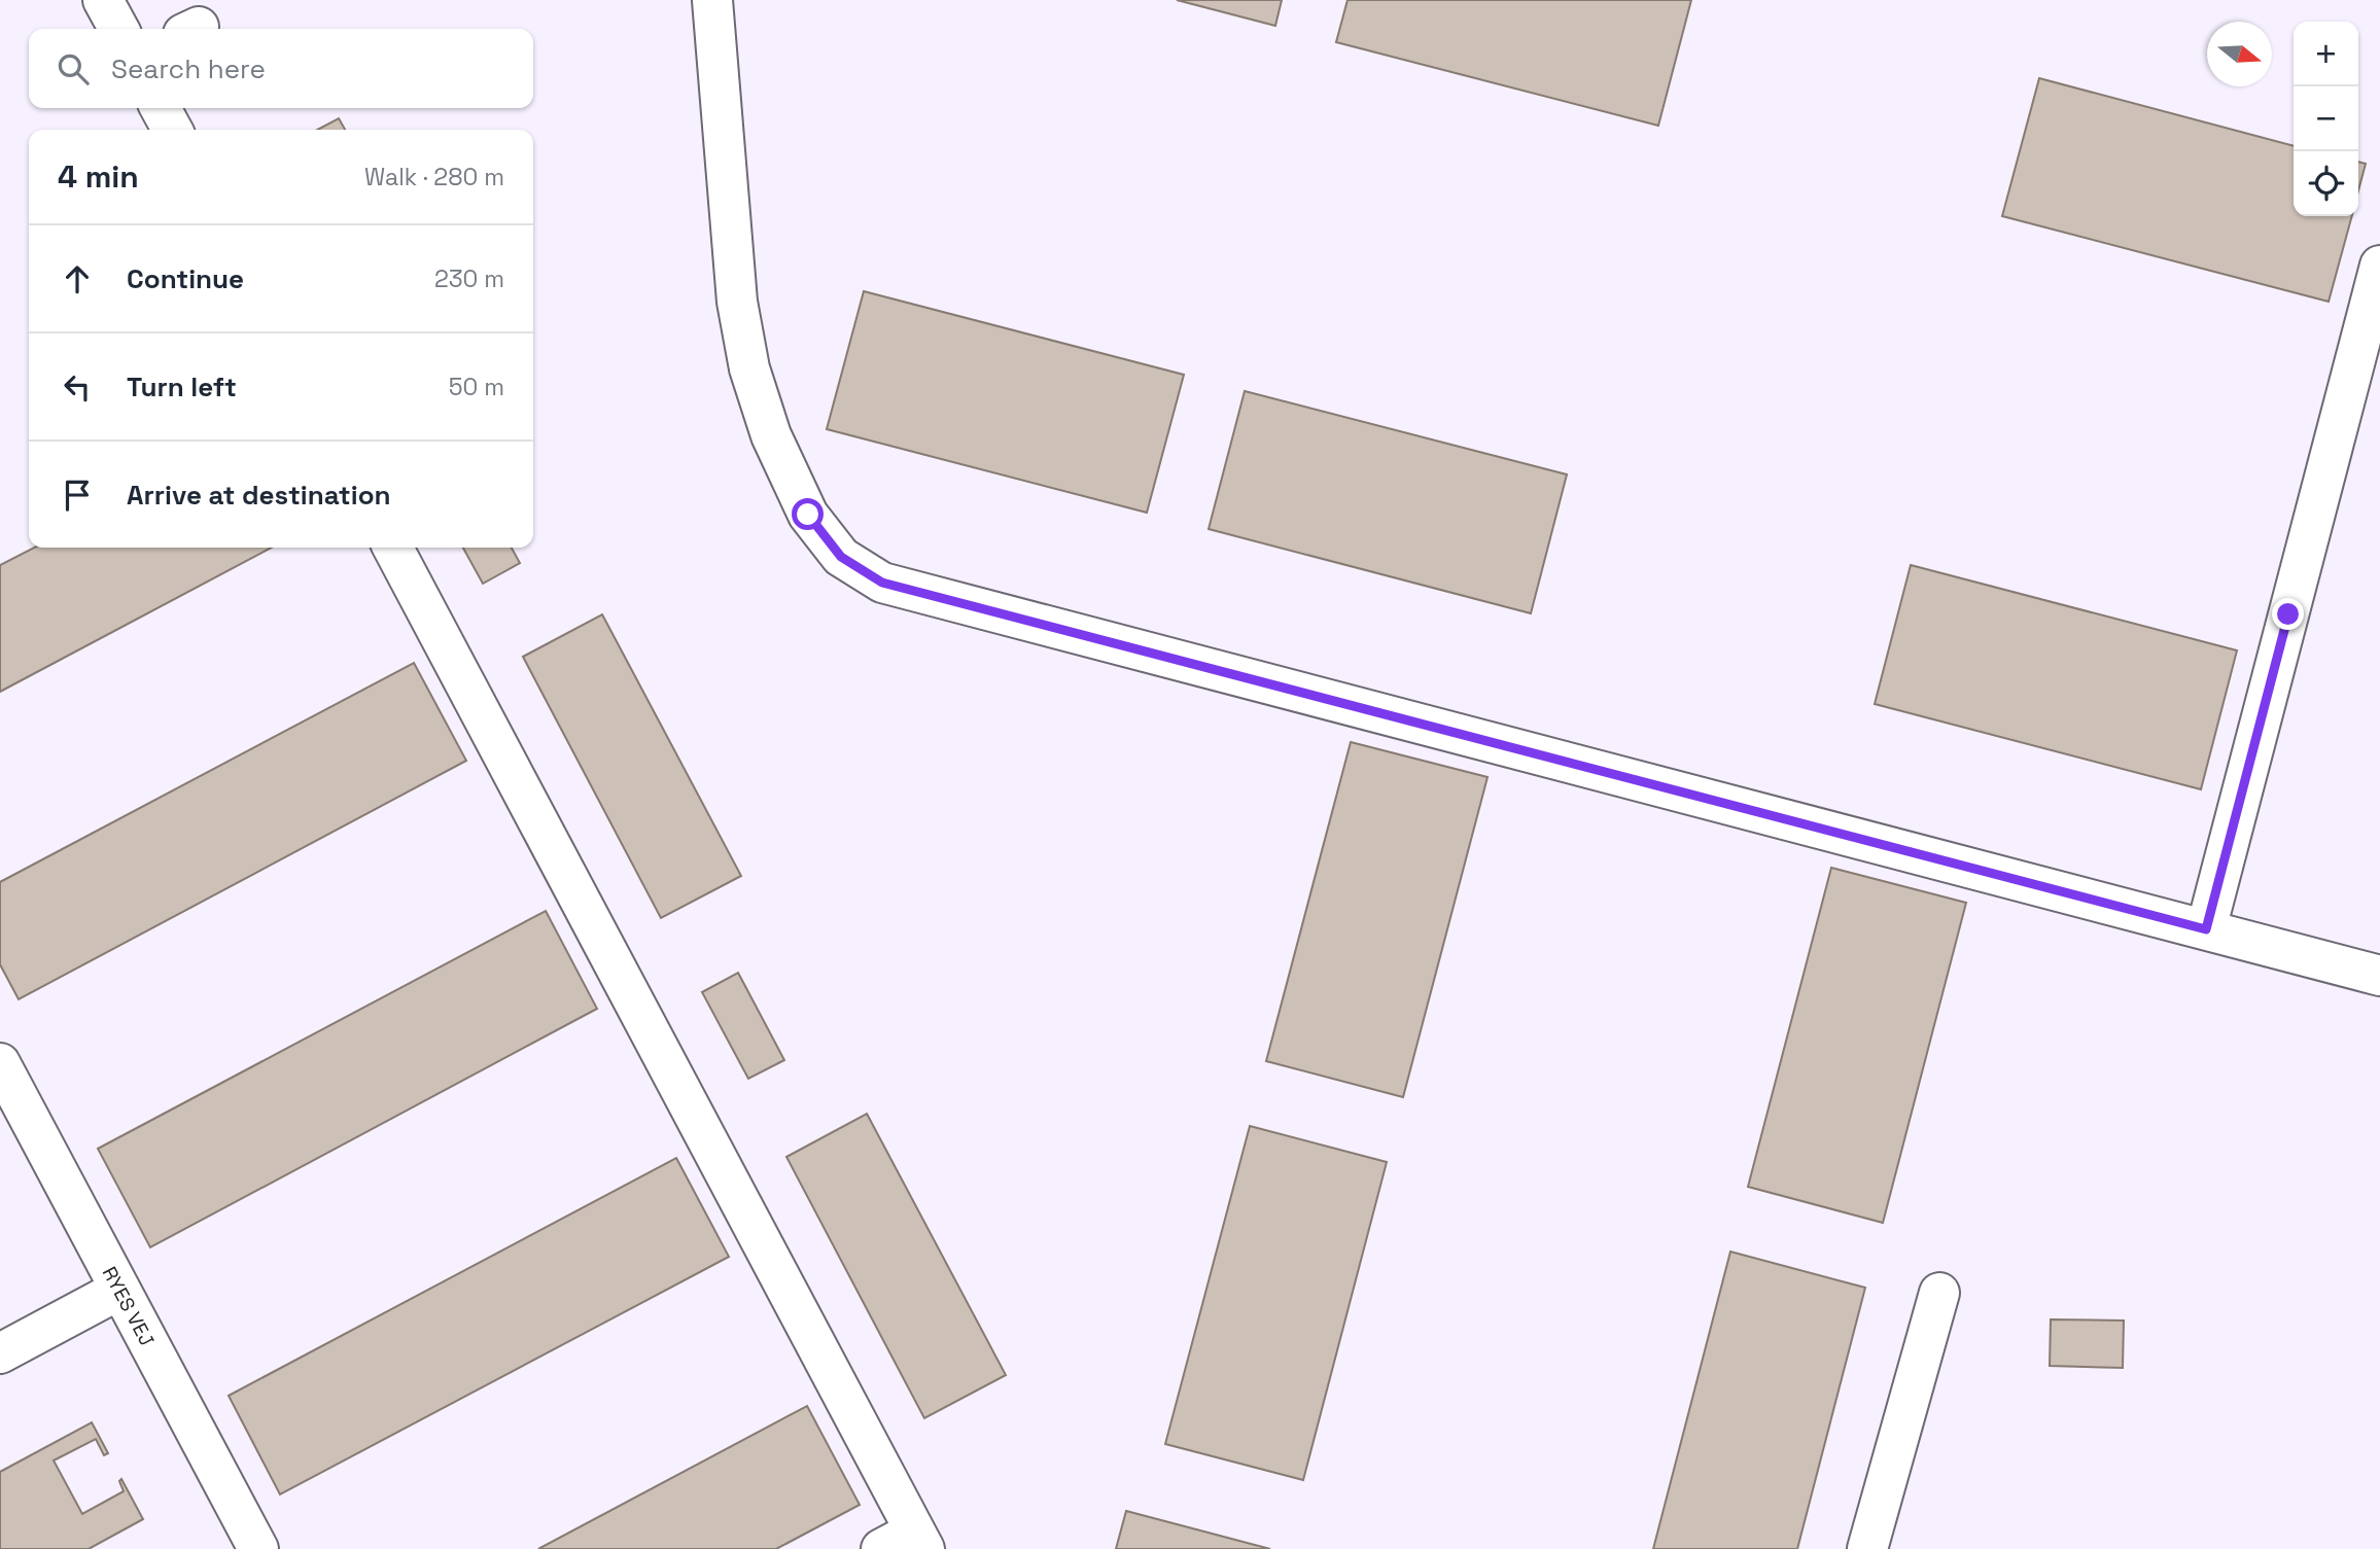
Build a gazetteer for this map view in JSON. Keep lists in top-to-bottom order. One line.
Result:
{"streets":{"lane":["RYES VEJ"]},"north":"right","page":{"map_buttons":["+","−"],"search":"Search here","heading":["4 min","Walk · 280 m"],"list":[["Continue","230 m"],["Turn left","50 m"],"Arrive at destination"]}}
